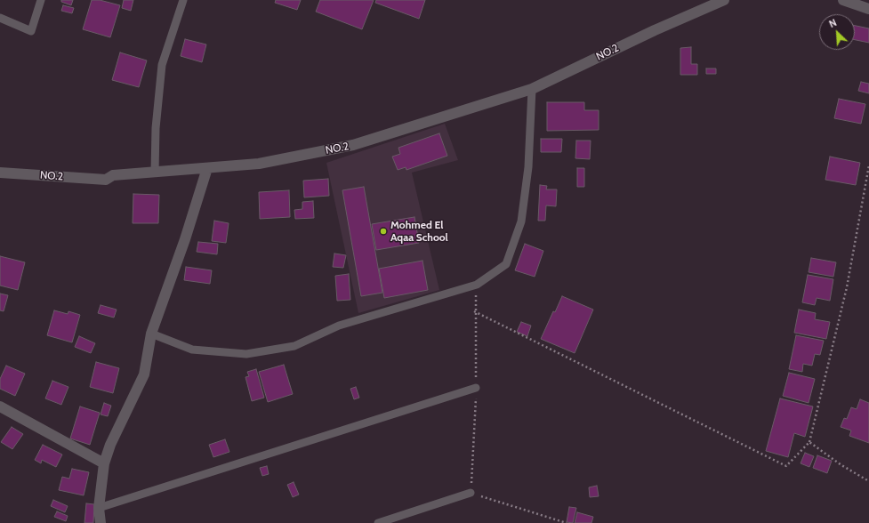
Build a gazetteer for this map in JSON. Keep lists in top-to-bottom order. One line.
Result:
{"streets":{"street":["NO.2"]},"places":["Mohmed El Aqaa School"],"north":"top left"}
